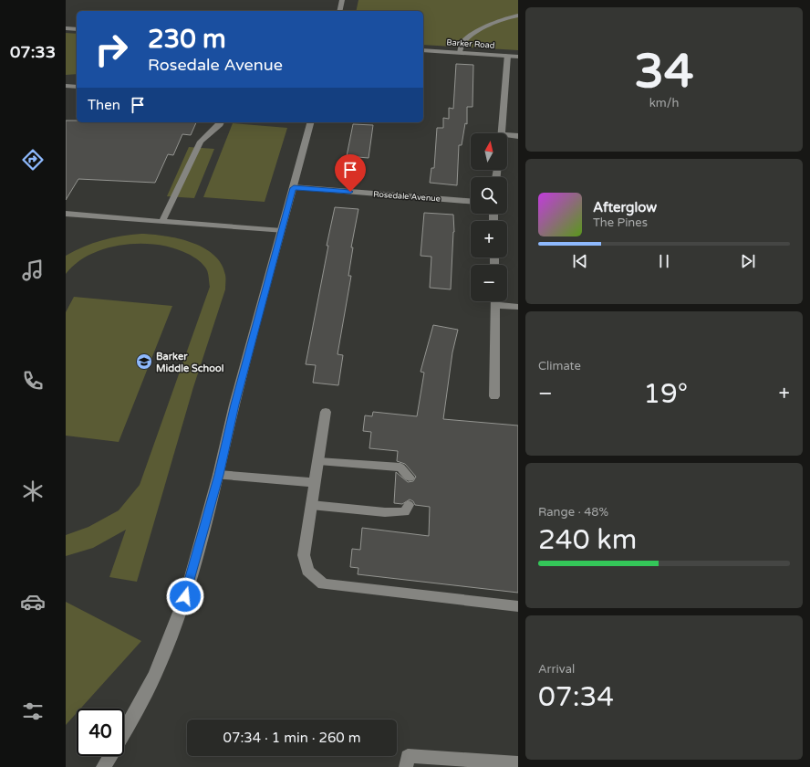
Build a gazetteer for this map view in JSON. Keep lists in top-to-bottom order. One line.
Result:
{"streets":{"street":["Barker Road","Rosedale Avenue"]},"places":{"school or university":["Barker Middle School"]},"north":"top","page":{"tabs":"07:33","tile":[["34","km/h"],"Climate",["Range · 48%","240 km"],["Arrival","07:34"]],"turn":["230 m","Rosedale Avenue"],"then":"Then","map_buttons":["+","−"],"song":["Afterglow","The Pines"],"heat":["−","19°","+"],"limit":"40","trip":"07:34 · 1 min · 260 m"}}
